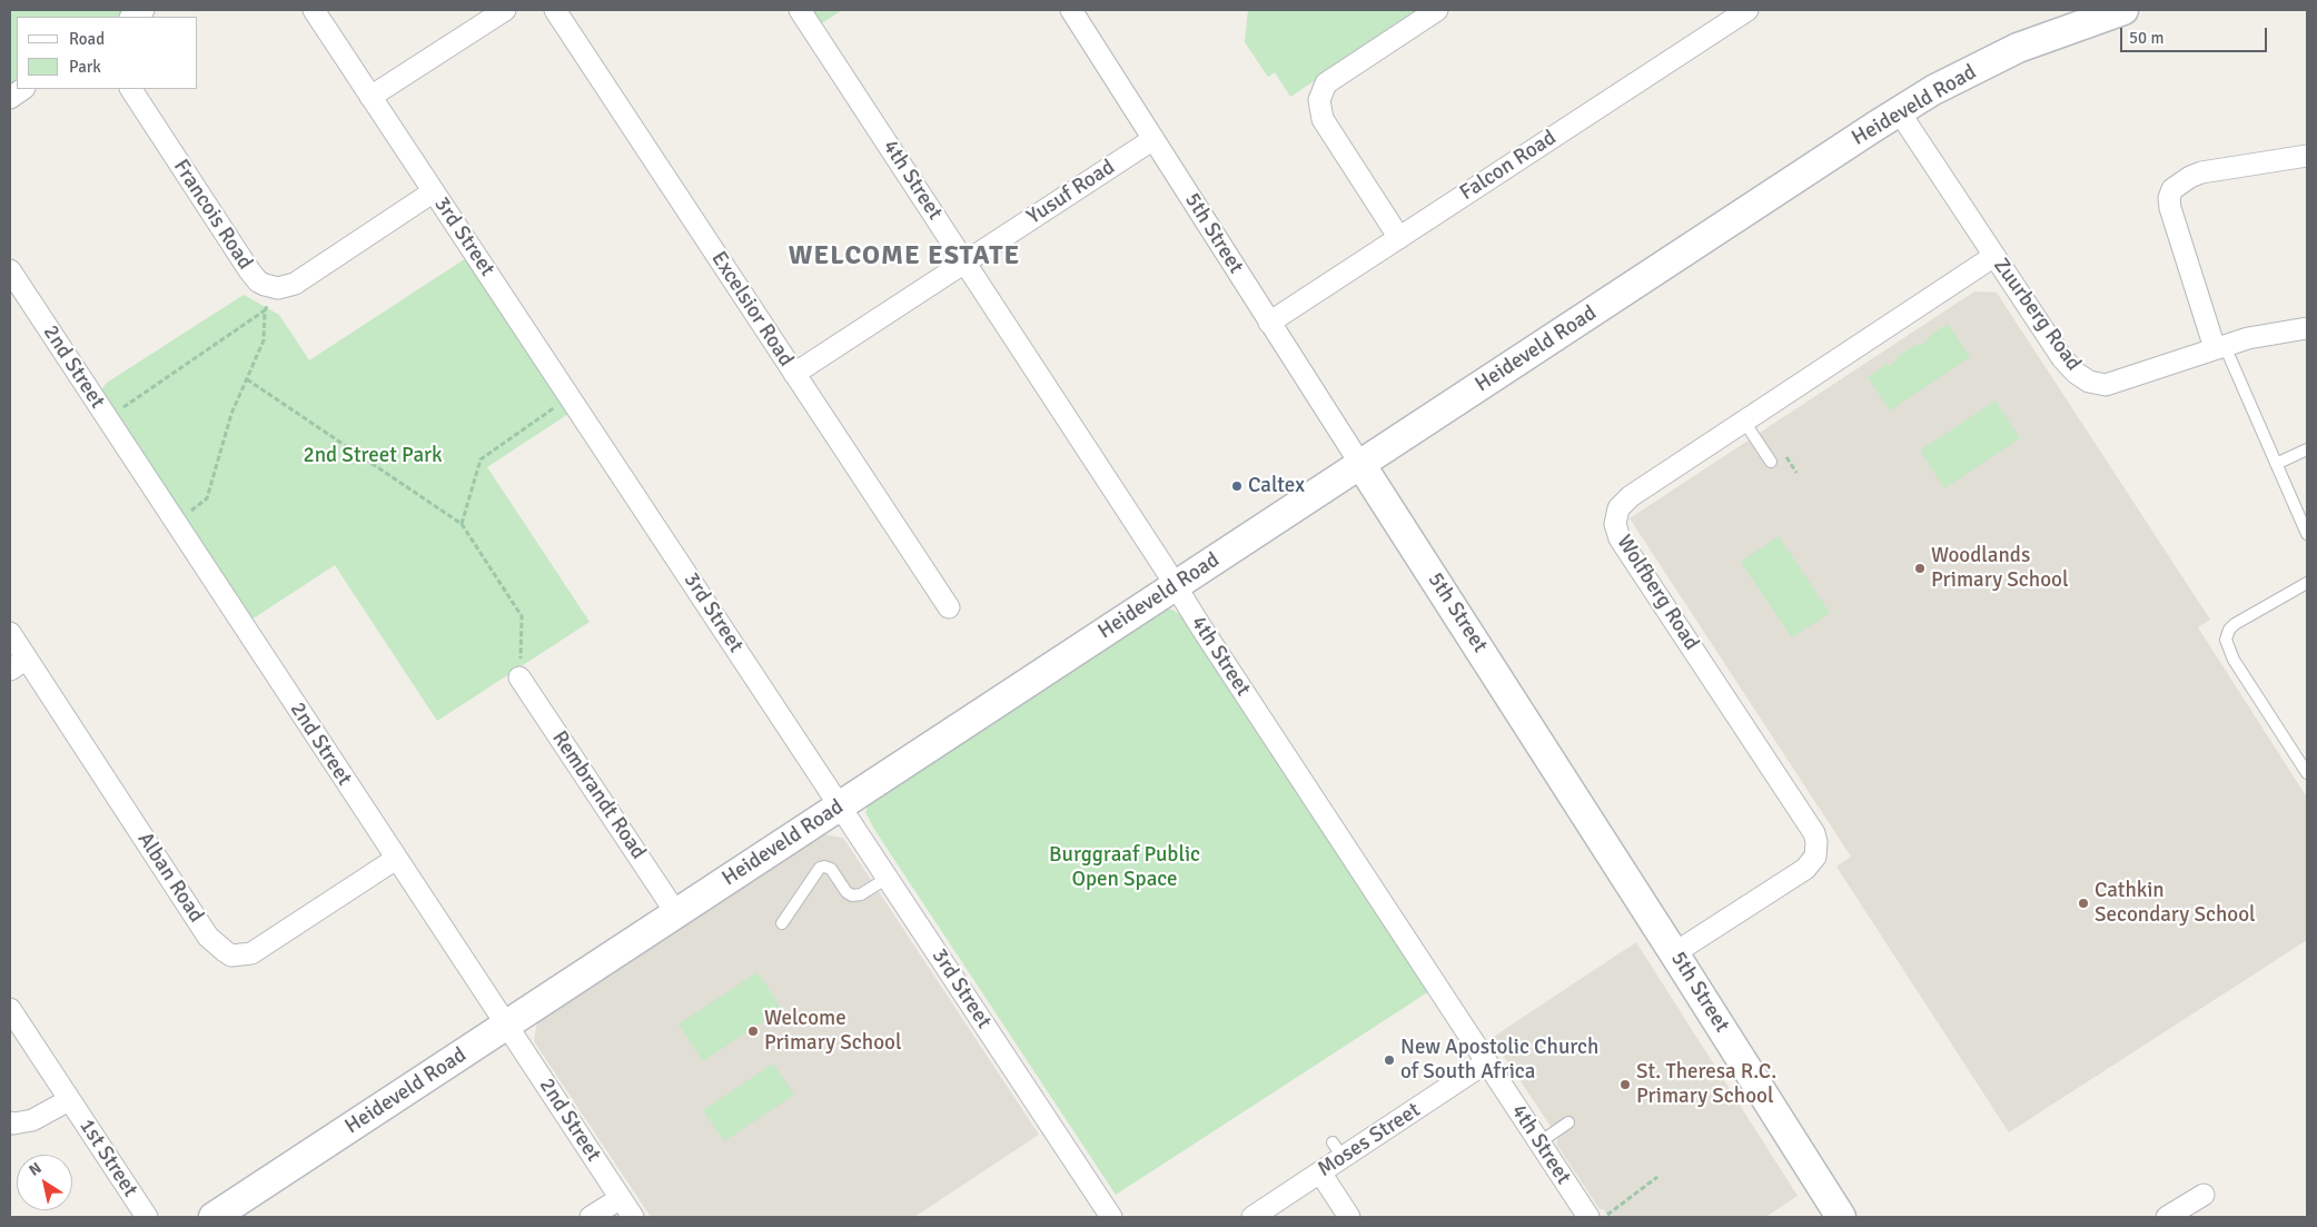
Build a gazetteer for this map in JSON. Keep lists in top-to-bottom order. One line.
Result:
{"streets":{"street":["Heideveld Road","Falcon Road","4th Street","Yusuf Road","Francois Road","5th Street","3rd Street","Excelsior Road","Zuurberg Road","2nd Street","Wolfberg Road","Rembrandt Road","Alban Road","Moses Street","1st Street"]},"crossings":[["Heideveld Road","4th Street"],["Heideveld Road","5th Street"],["Heideveld Road","3rd Street"],["Heideveld Road","Zuurberg Road"],["Heideveld Road","2nd Street"],["Heideveld Road","Rembrandt Road"],["Falcon Road","5th Street"],["4th Street","Yusuf Road"],["4th Street","Moses Street"],["Yusuf Road","5th Street"],["Yusuf Road","Excelsior Road"],["5th Street","Wolfberg Road"],["Zuurberg Road","Wolfberg Road"],["2nd Street","Alban Road"]],"districts":["WELCOME ESTATE"],"parks":["2nd Street Park","Burggraaf Public Open Space"],"places":["Caltex","Woodlands Primary School","Cathkin Secondary School","Welcome Primary School","New Apostolic Church of South Africa","St. Theresa R.C. Primary School"],"legend":["Road","Park"],"scale_bar":"50 m","north":"top left"}
